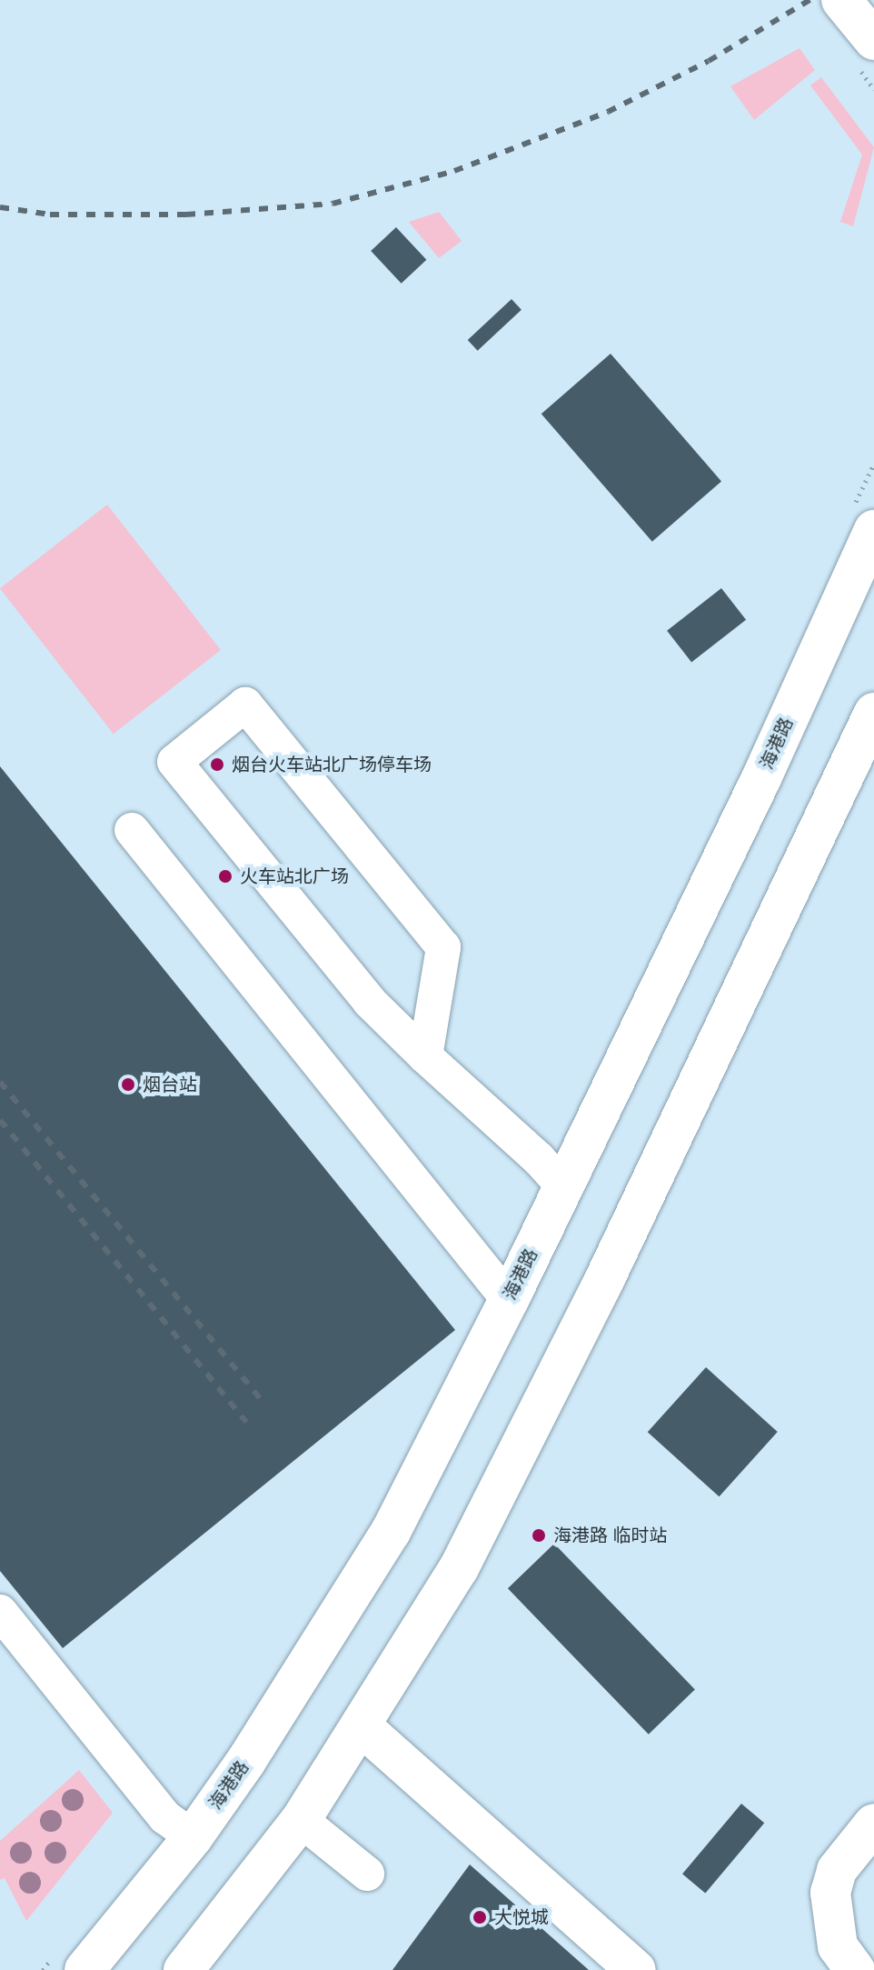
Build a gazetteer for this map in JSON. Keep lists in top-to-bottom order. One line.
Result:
{"streets":{"main road":["海港路"]},"places":["烟台火车站北广场停车场","火车站北广场","烟台站","海港路 临时站","大悦城"]}
